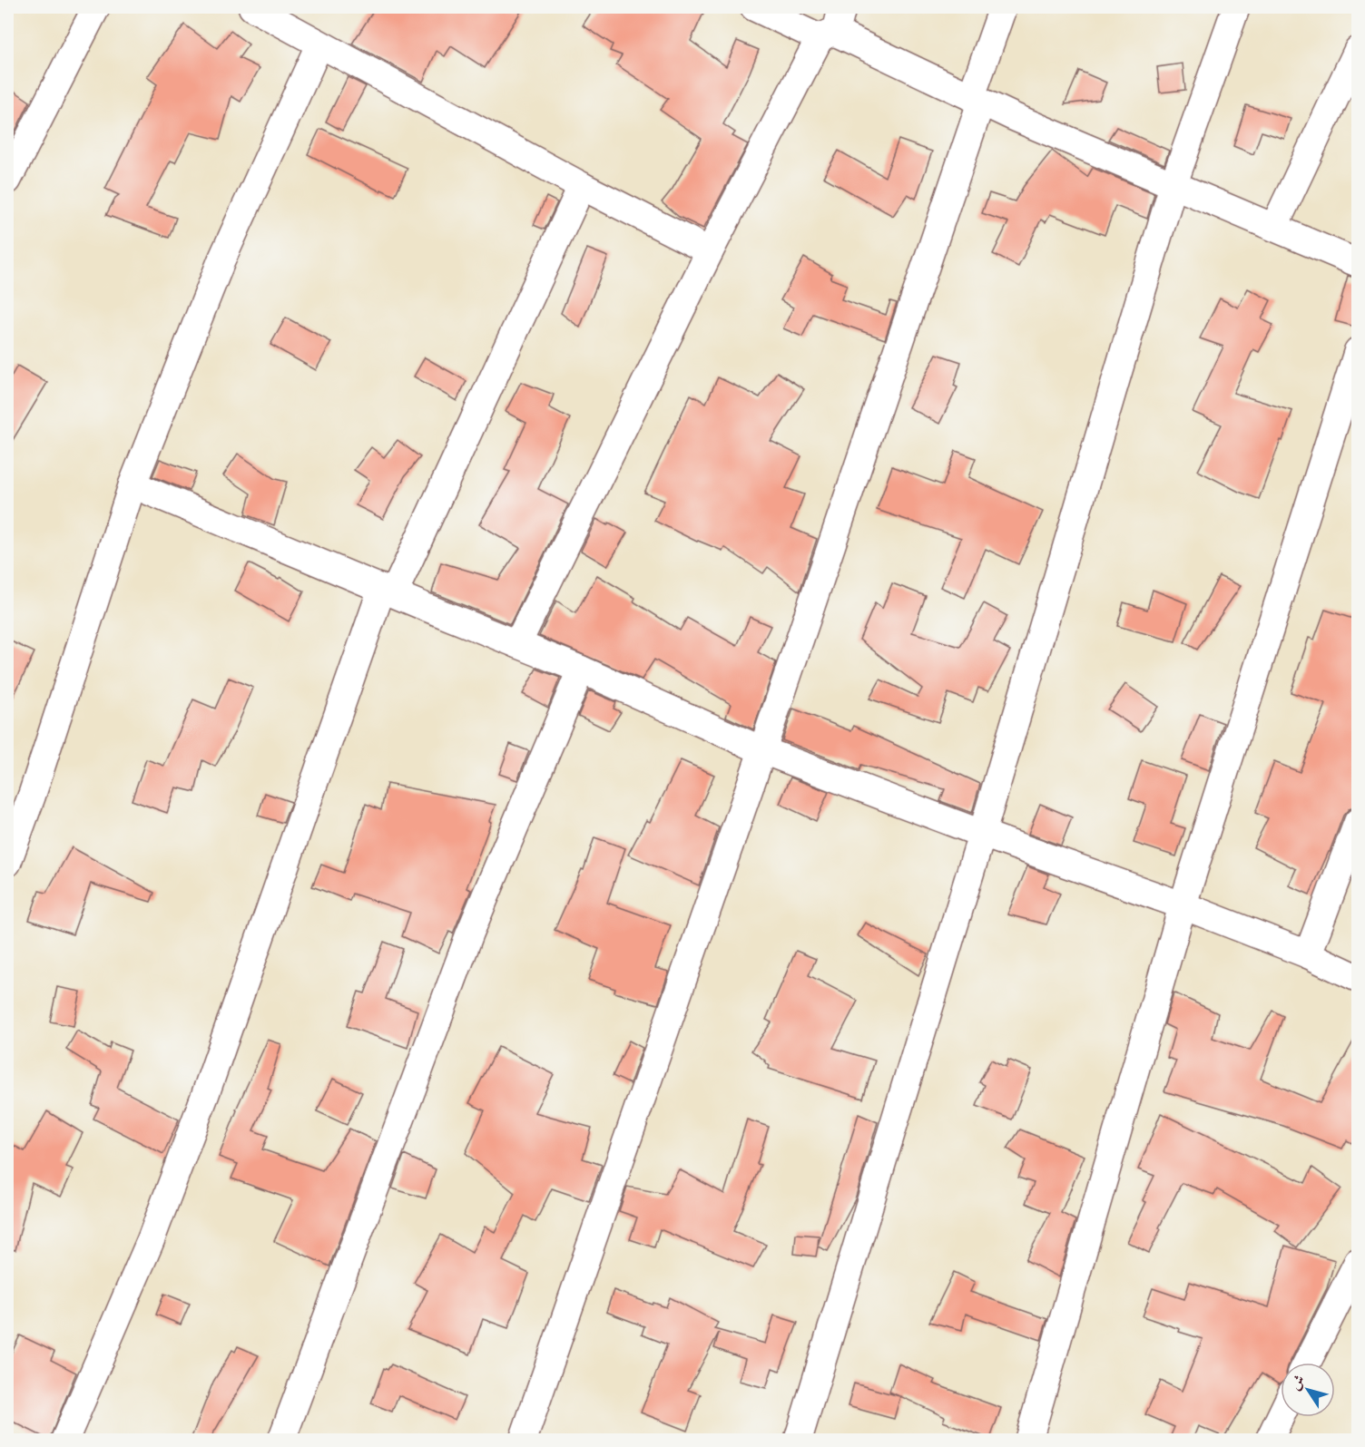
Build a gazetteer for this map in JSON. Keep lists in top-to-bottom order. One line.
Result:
{"north":"top left"}
